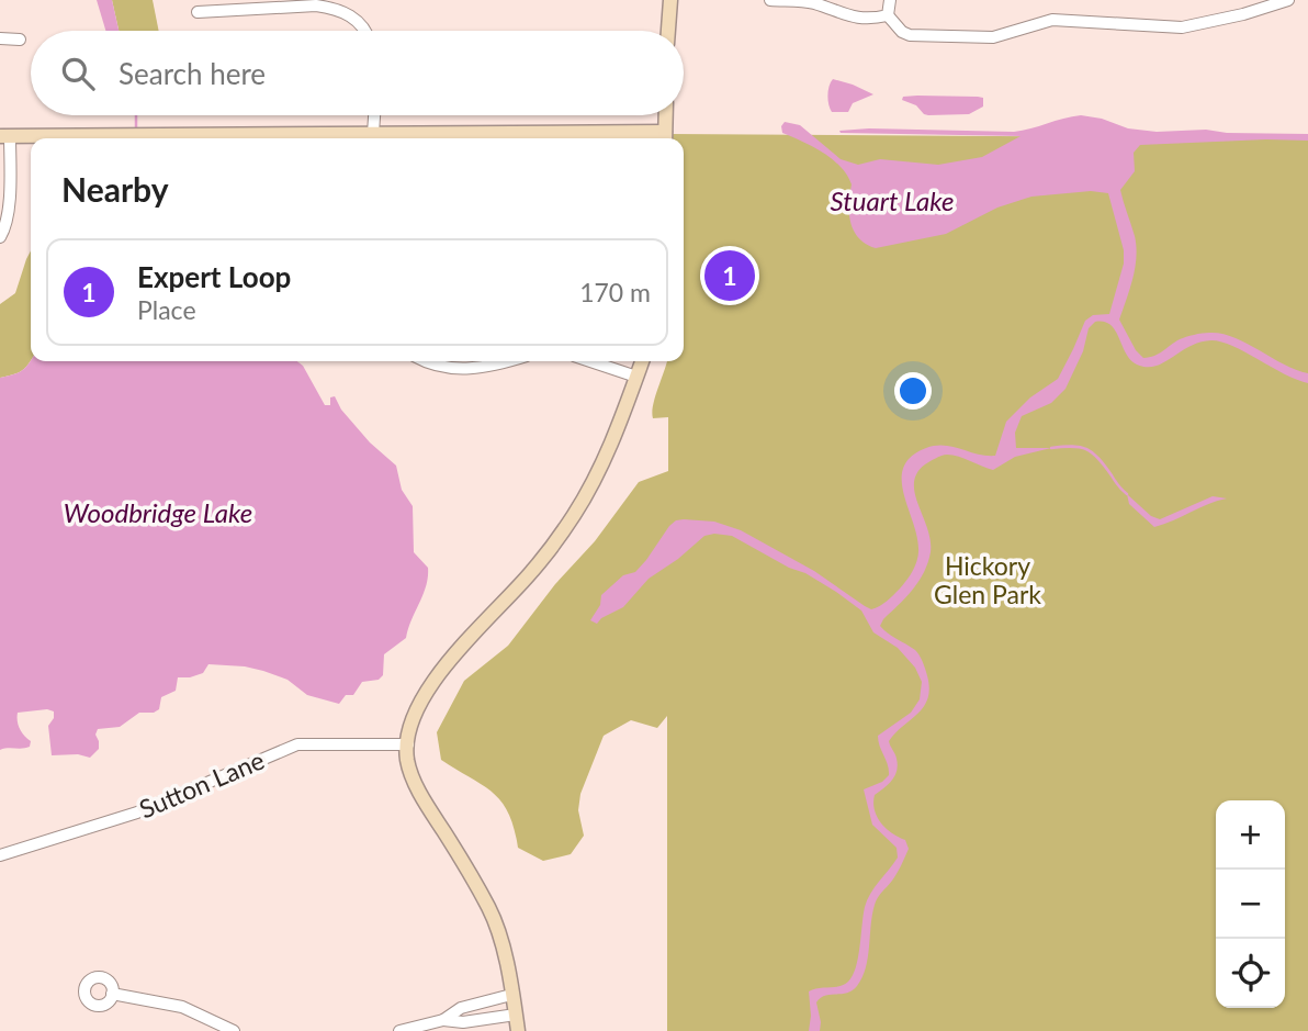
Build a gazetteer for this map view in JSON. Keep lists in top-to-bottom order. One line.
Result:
{"streets":{"street":["Sutton Lane"]},"water":["Stuart Lake","Woodbridge Lake"],"parks":["Hickory Glen Park"],"page":{"search":"Search here","heading":"Nearby","list":[{"mark":"1","name":"Expert Loop","note":"Place","value":"170 m"}],"pins":"1","map_buttons":["+","−"]}}
